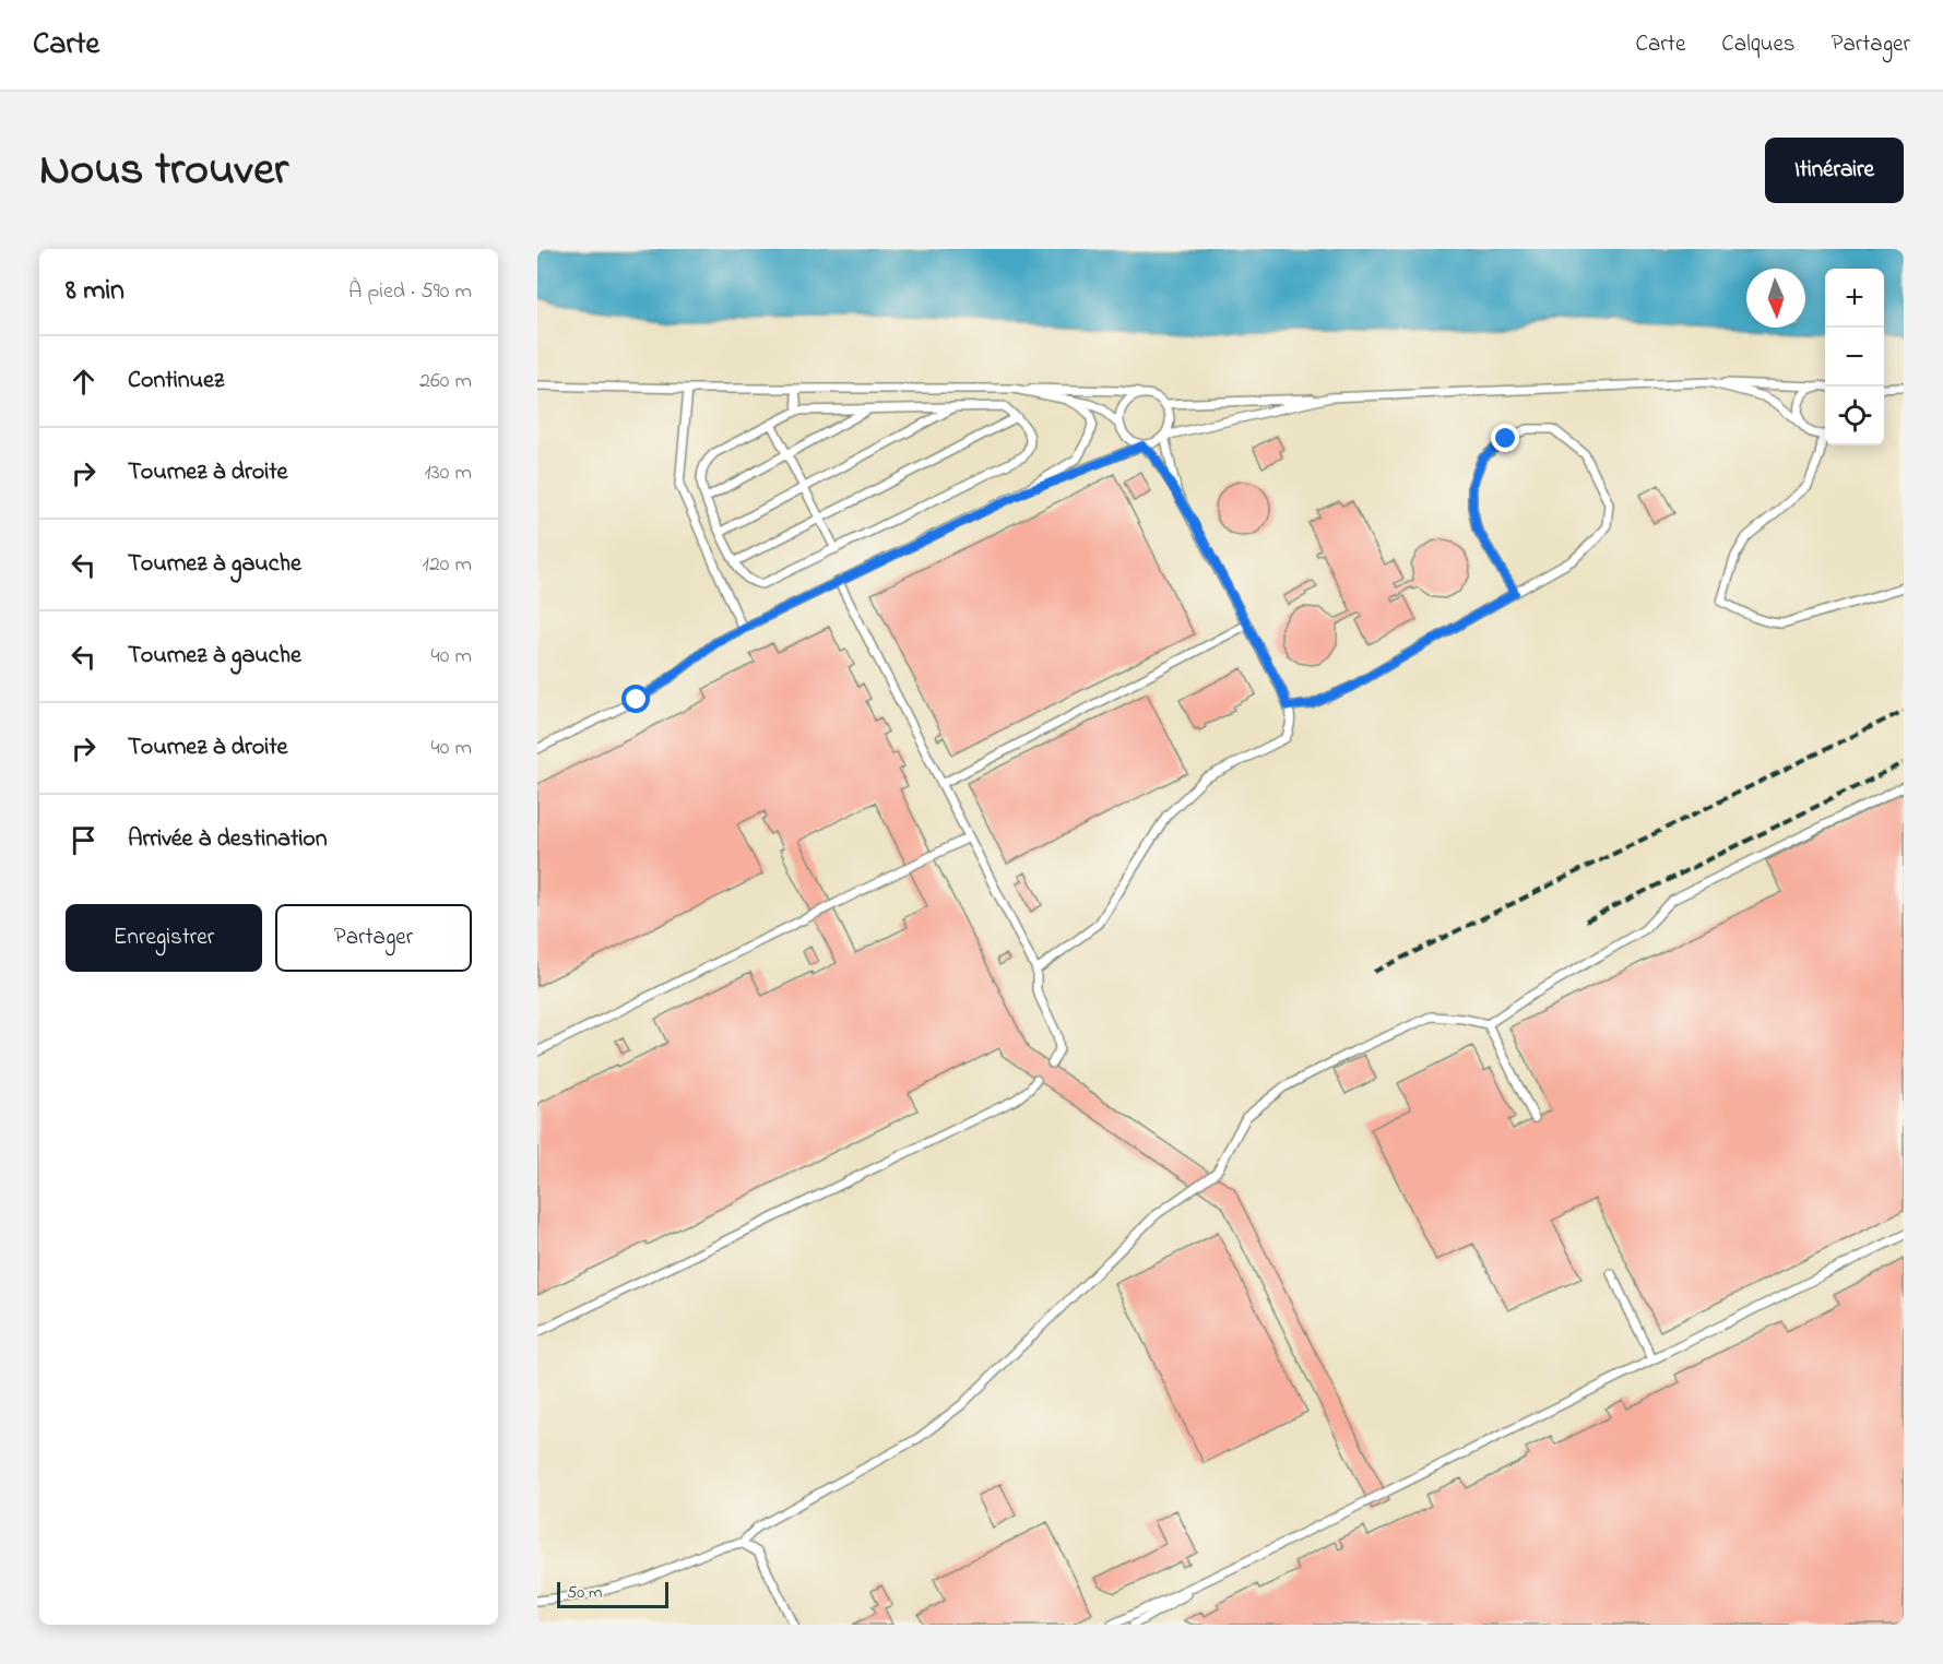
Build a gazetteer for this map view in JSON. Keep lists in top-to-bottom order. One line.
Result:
{"scale_bar":"50 m","north":"bottom","page":{"header":"Carte","nav":["Carte","Calques","Partager"],"title":"Nous trouver","buttons":["Itinéraire",["Enregistrer","Partager"]],"heading":["8 min","À pied · 590 m"],"map_buttons":["+","−"],"list":[["Continuez","260 m"],["Tournez à droite","130 m"],["Tournez à gauche","120 m"],["Tournez à gauche","40 m"],["Tournez à droite","40 m"],"Arrivée à destination"],"scale":"50 m"}}
